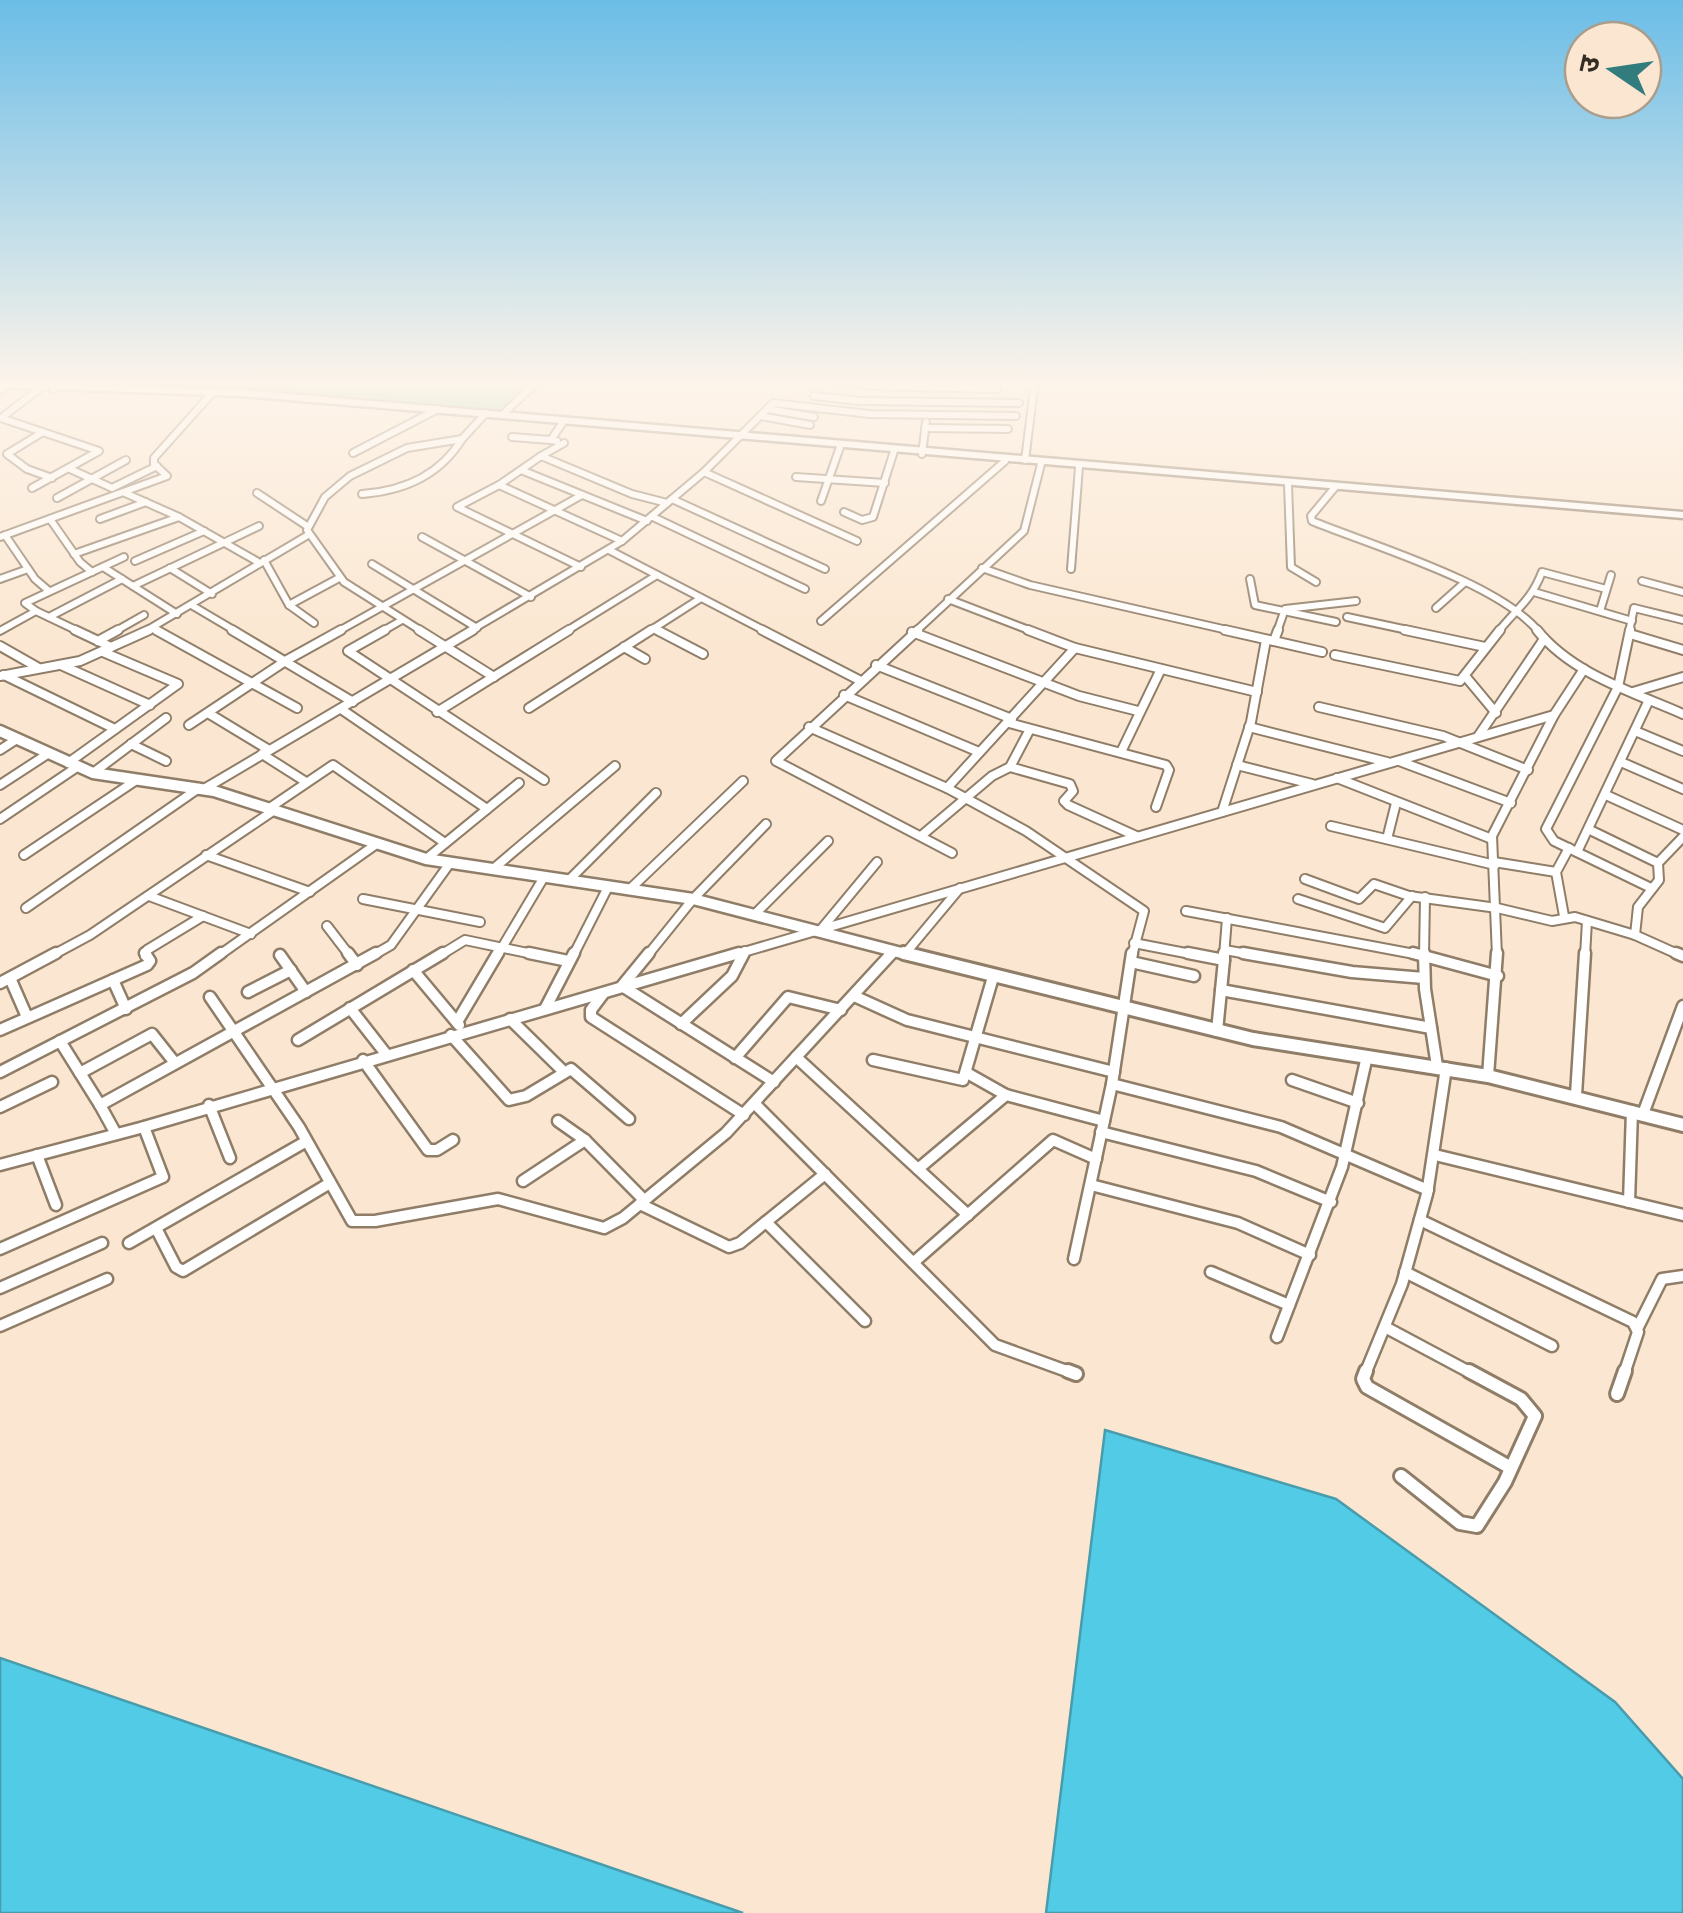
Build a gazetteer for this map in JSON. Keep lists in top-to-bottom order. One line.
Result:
{"north":"left"}
